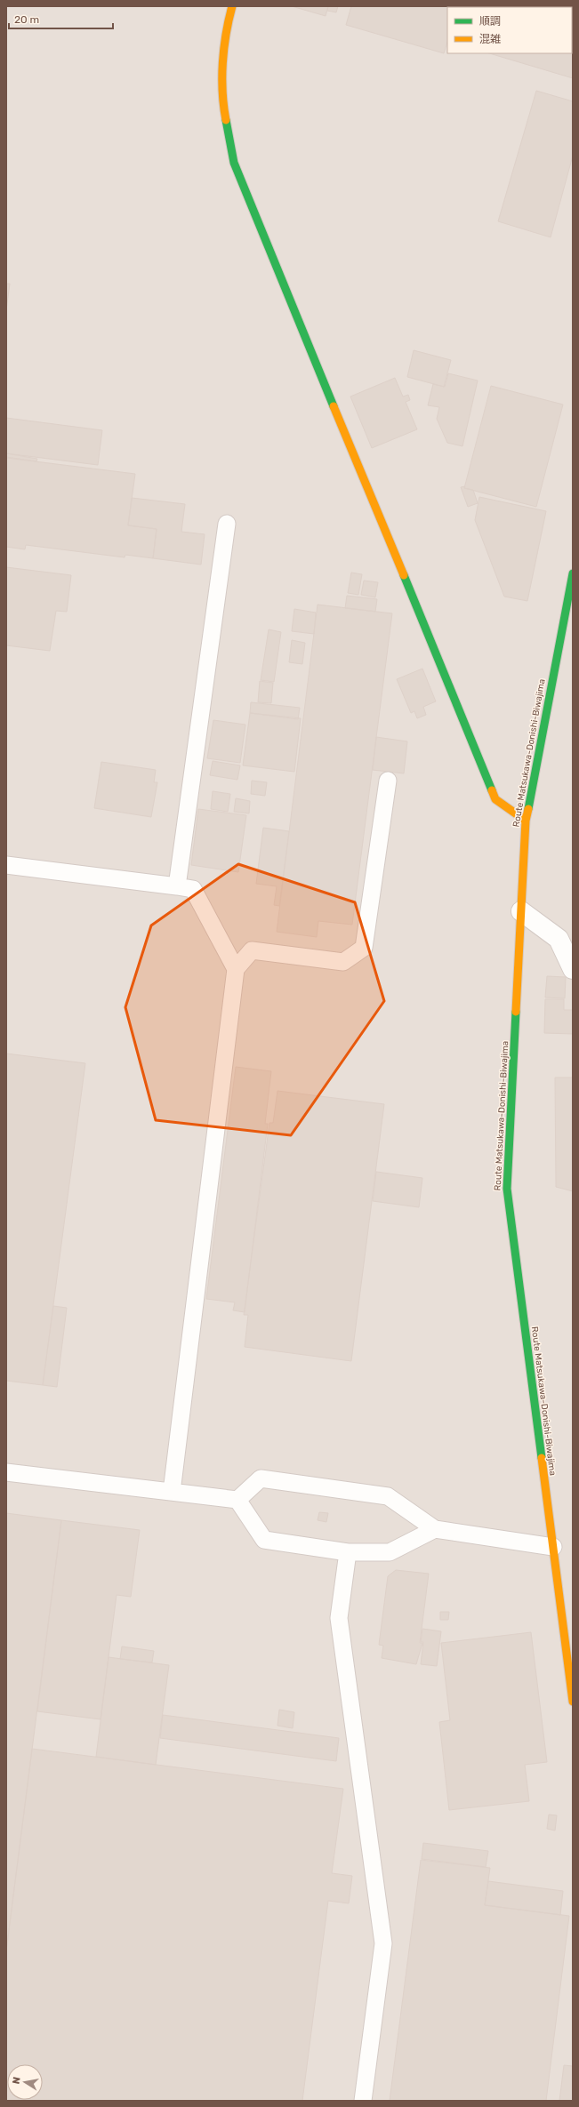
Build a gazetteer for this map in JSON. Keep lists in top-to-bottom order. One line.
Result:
{"streets":{"main road":["Route Matsukawa-Donishi-Biwajima"]},"legend":["順調","混雑"],"scale_bar":"20 m","north":"left"}
